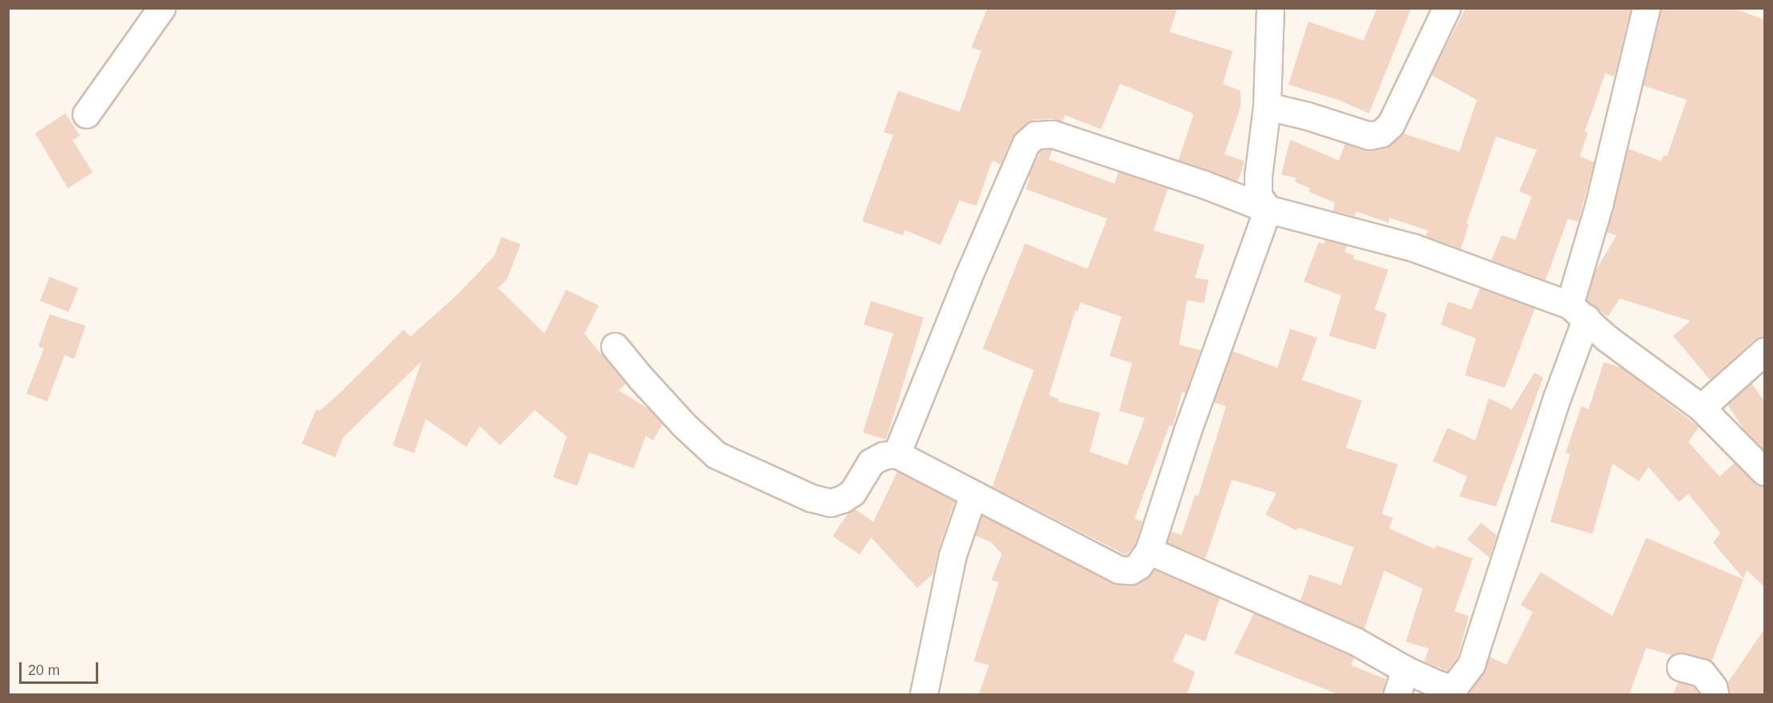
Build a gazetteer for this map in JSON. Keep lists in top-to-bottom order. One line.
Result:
{"scale_bar":"20 m"}
